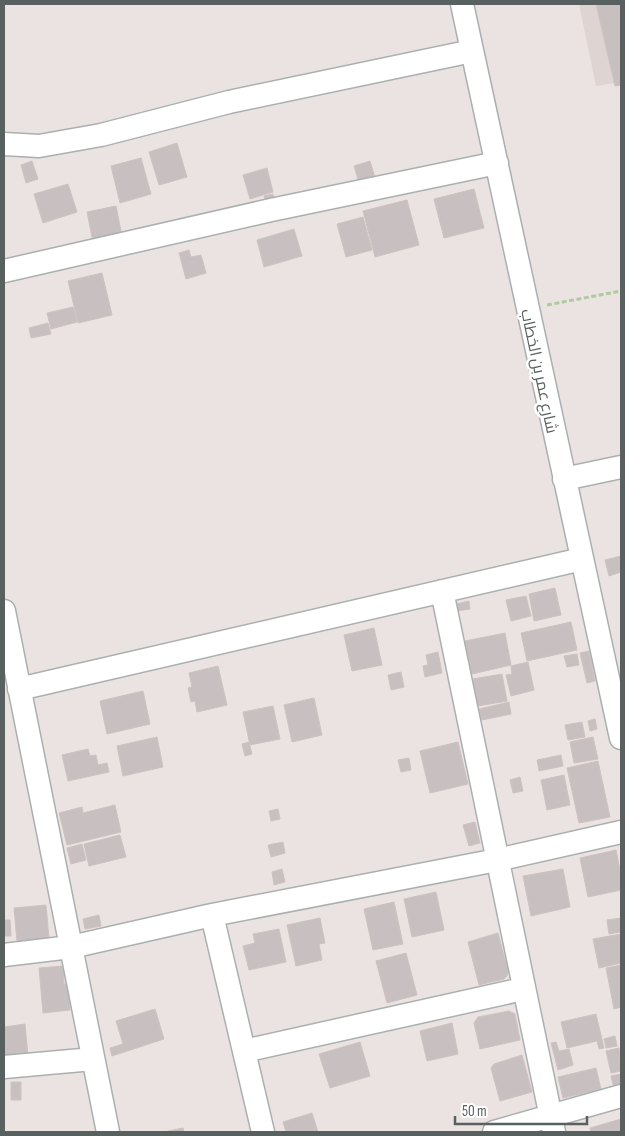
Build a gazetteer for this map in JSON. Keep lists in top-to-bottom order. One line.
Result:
{"streets":{"street":["شارع عمر بن الخطاب"]},"scale_bar":"50 m"}
